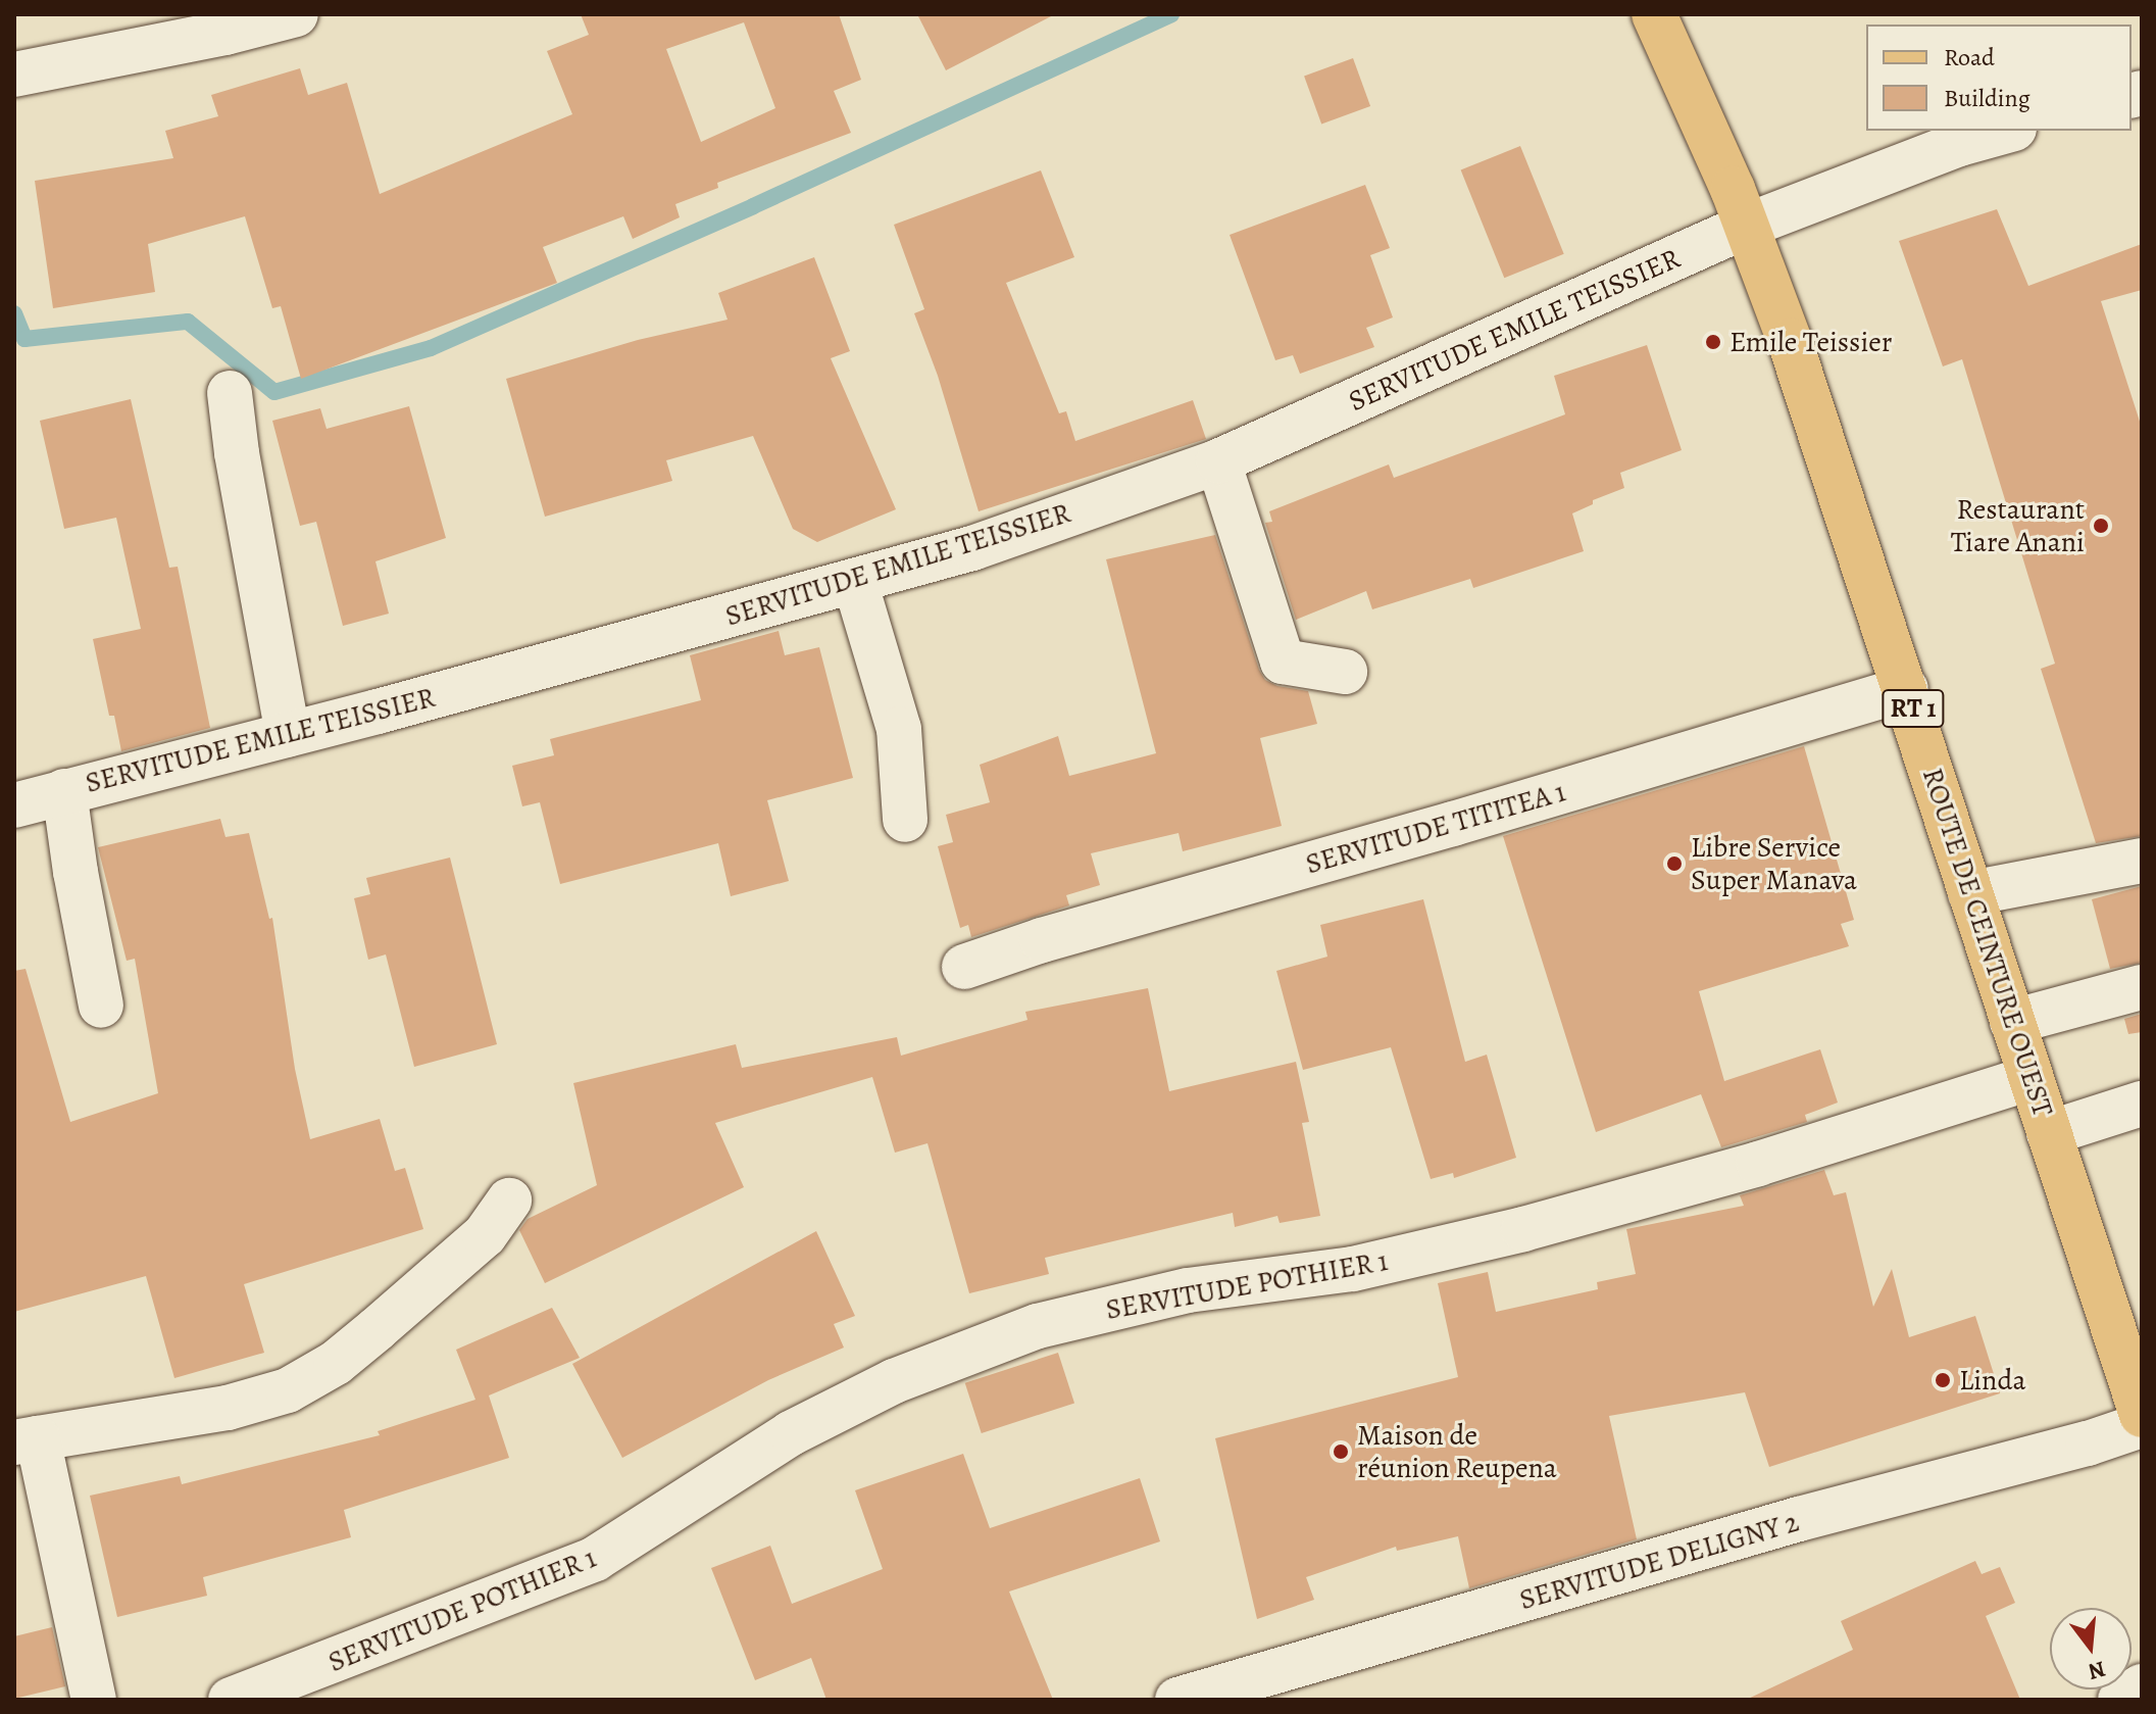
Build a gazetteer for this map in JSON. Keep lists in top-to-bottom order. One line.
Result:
{"streets":{"main road":["RT 1","ROUTE DE CEINTURE OUEST"],"street":["SERVITUDE EMILE TEISSIER","SERVITUDE TITITEA 1","SERVITUDE POTHIER 1","SERVITUDE DELIGNY 2"]},"crossings":[["SERVITUDE EMILE TEISSIER","ROUTE DE CEINTURE OUEST"],["SERVITUDE TITITEA 1","ROUTE DE CEINTURE OUEST"],["ROUTE DE CEINTURE OUEST","SERVITUDE POTHIER 1"]],"places":["Emile Teissier","Restaurant Tiare Anani","Libre Service Super Manava","Linda","Maison de réunion Reupena"],"legend":["Road","Building"],"north":"bottom"}
